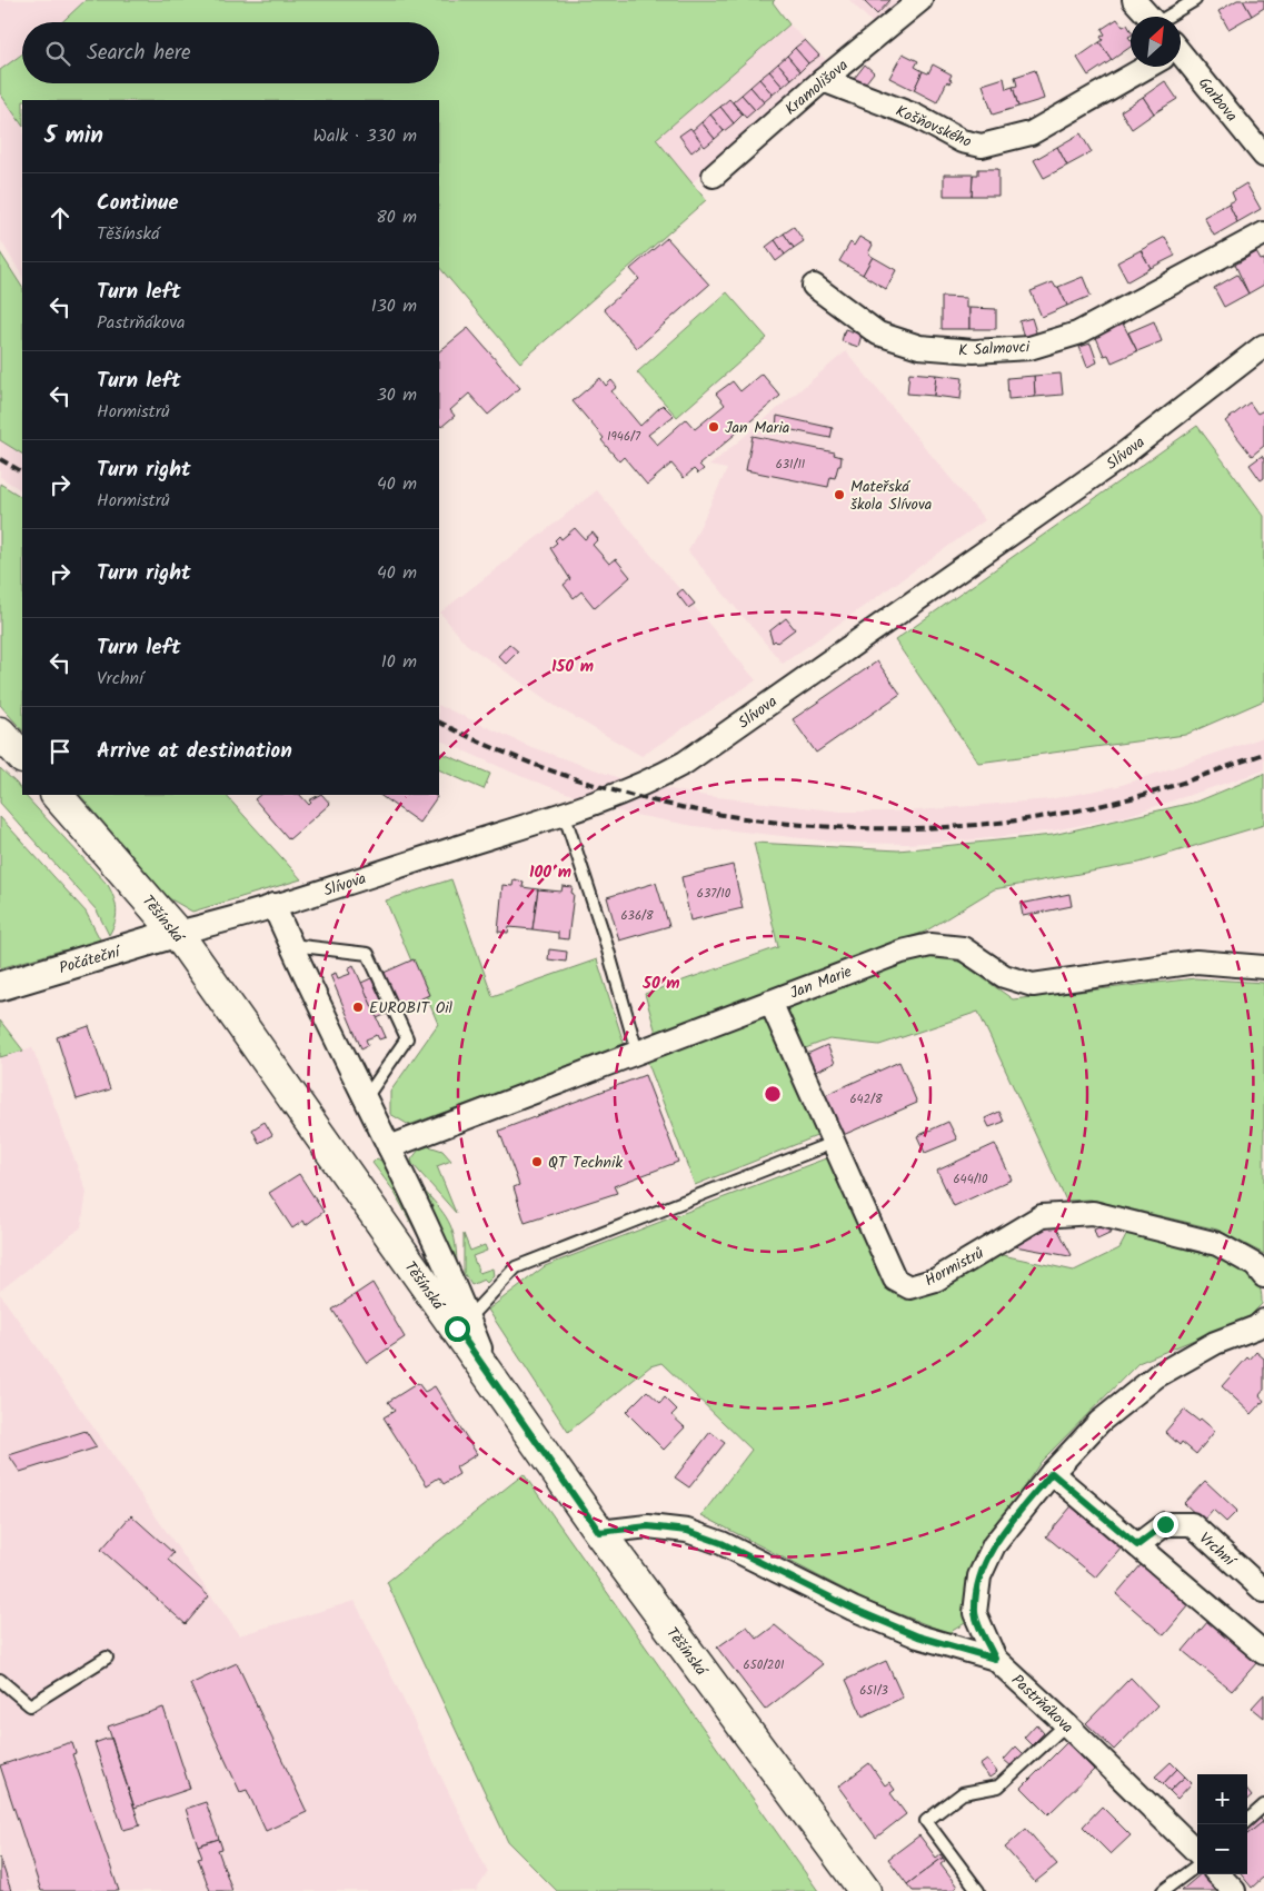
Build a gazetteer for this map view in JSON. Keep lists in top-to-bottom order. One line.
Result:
{"streets":{"main road":["Těšínská"],"street":["Kramolišova","Garbova","Košňovského","K Salmovci","Slívova","Počáteční","Jan Marie","Hormistrů","Vrchní","Pastrňákova"]},"crossings":[["Kramolišova","Košňovského"],["Slívova","Těšínská"],["Slívova","Počáteční"],["Těšínská","Počáteční"],["Těšínská","Pastrňákova"],["Jan Marie","Hormistrů"]],"places":["Jan Maria","Mateřská škola Slívova","EUROBIT Oil","QT Technik"],"house_numbers":["1946/7","631/11","637/10","636/8","642/8","644/10","650/201","651/3"],"north":"top right","page":{"search":"Search here","heading":["5 min","Walk · 330 m"],"list":[["Continue","Těšínská","80 m"],["Turn left","Pastrňákova","130 m"],["Turn left","Hormistrů","30 m"],["Turn right","Hormistrů","40 m"],["Turn right","40 m"],["Turn left","Vrchní","10 m"],"Arrive at destination"],"map_buttons":["+","−"]},"rings":["150 m","100 m","50 m"]}
